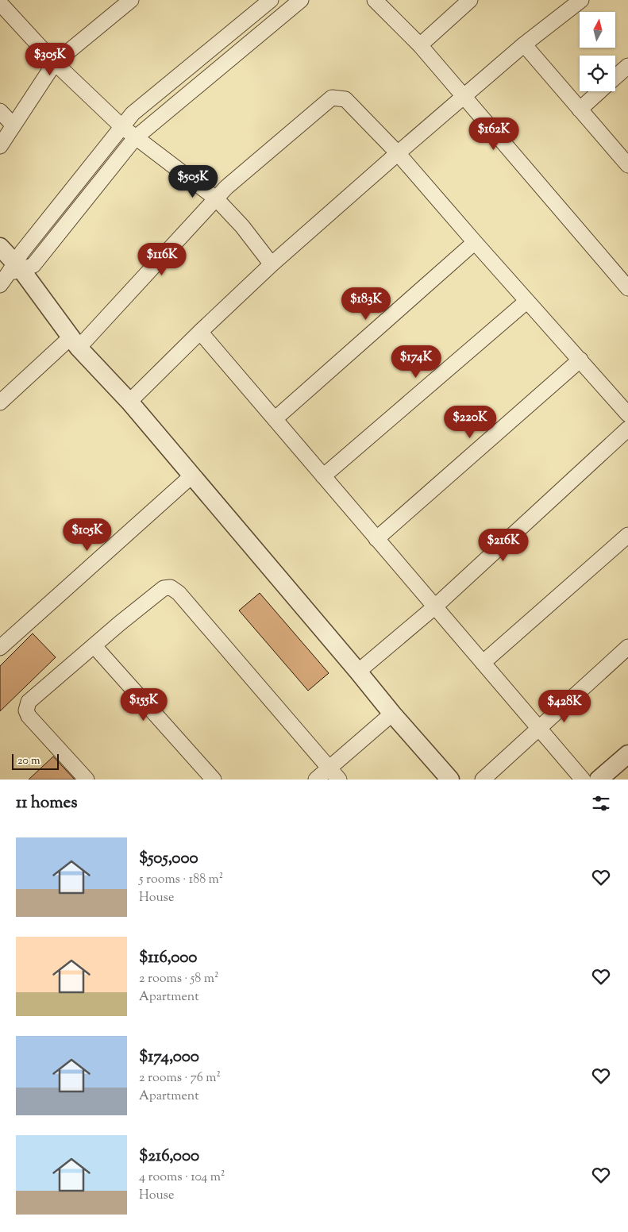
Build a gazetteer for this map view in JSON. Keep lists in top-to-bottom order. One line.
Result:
{"scale_bar":"20 m","north":"top","page":{"price":["$305K","$162K","$505K","$116K","$183K","$174K","$220K","$105K","$216K","$155K","$428K"],"scale":"20 m","heading":"11 homes","list":[{"name":"$505,000","note":"5 rooms · 188 m² · House"},{"name":"$116,000","note":"2 rooms · 58 m² · Apartment"},{"name":"$174,000","note":"2 rooms · 76 m² · Apartment"},{"name":"$216,000","note":"4 rooms · 104 m² · House"}]}}
